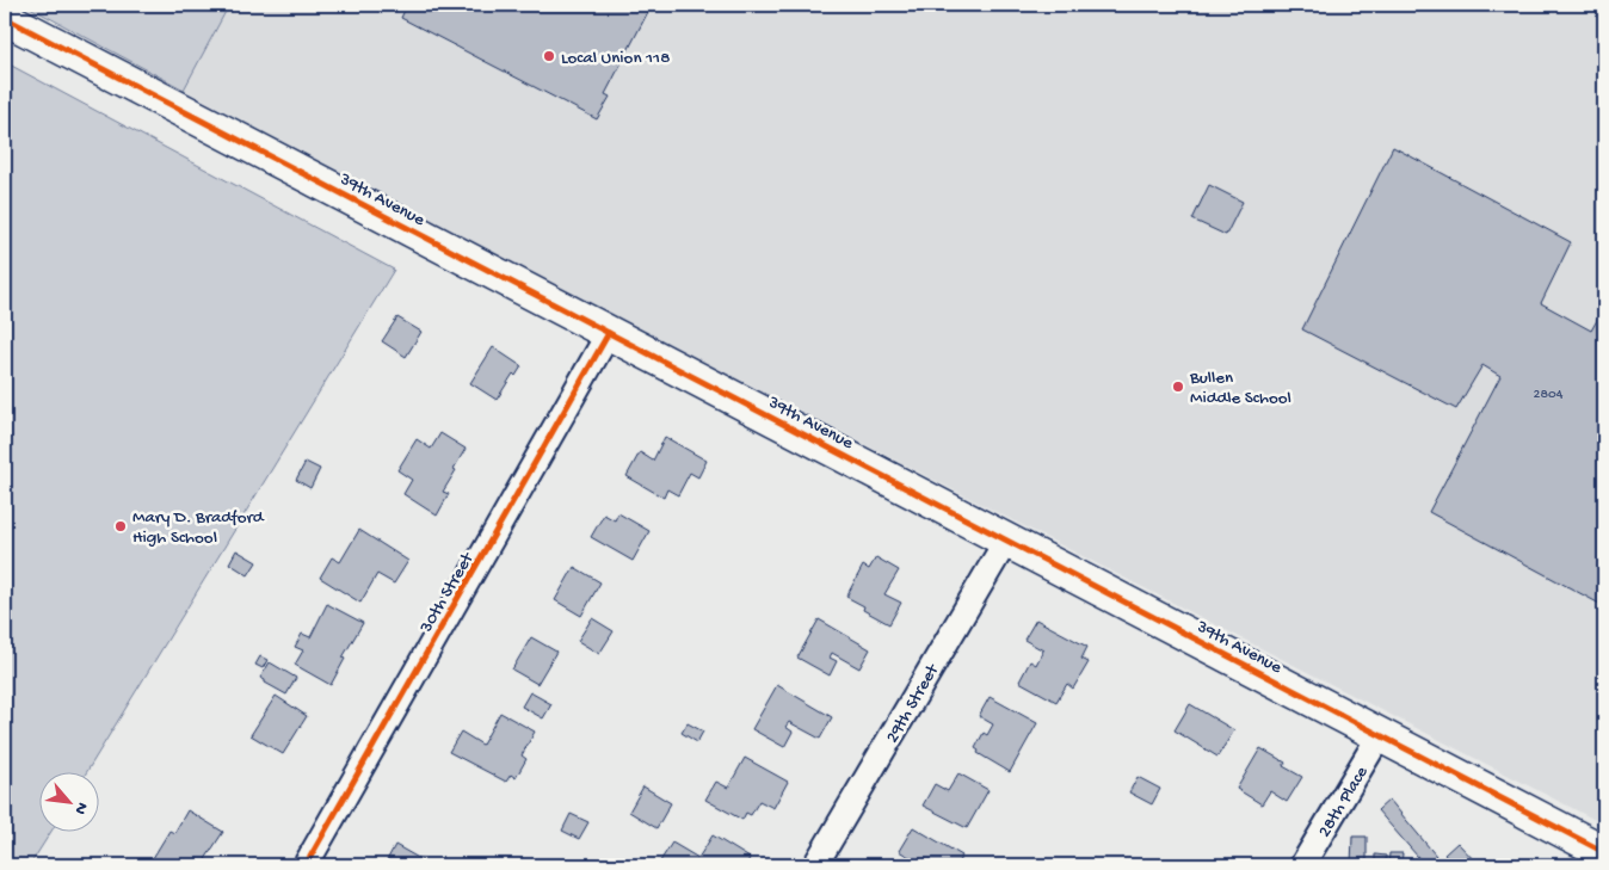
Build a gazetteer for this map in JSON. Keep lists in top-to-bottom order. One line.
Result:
{"streets":{"street":["39th Avenue","30th Street","29th Street","28th Place"]},"crossings":[["39th Avenue","30th Street"],["39th Avenue","29th Street"],["39th Avenue","28th Place"]],"places":["Local Union 118","Bullen Middle School","Mary D. Bradford High School"],"house_numbers":["2804"],"north":"bottom right"}
